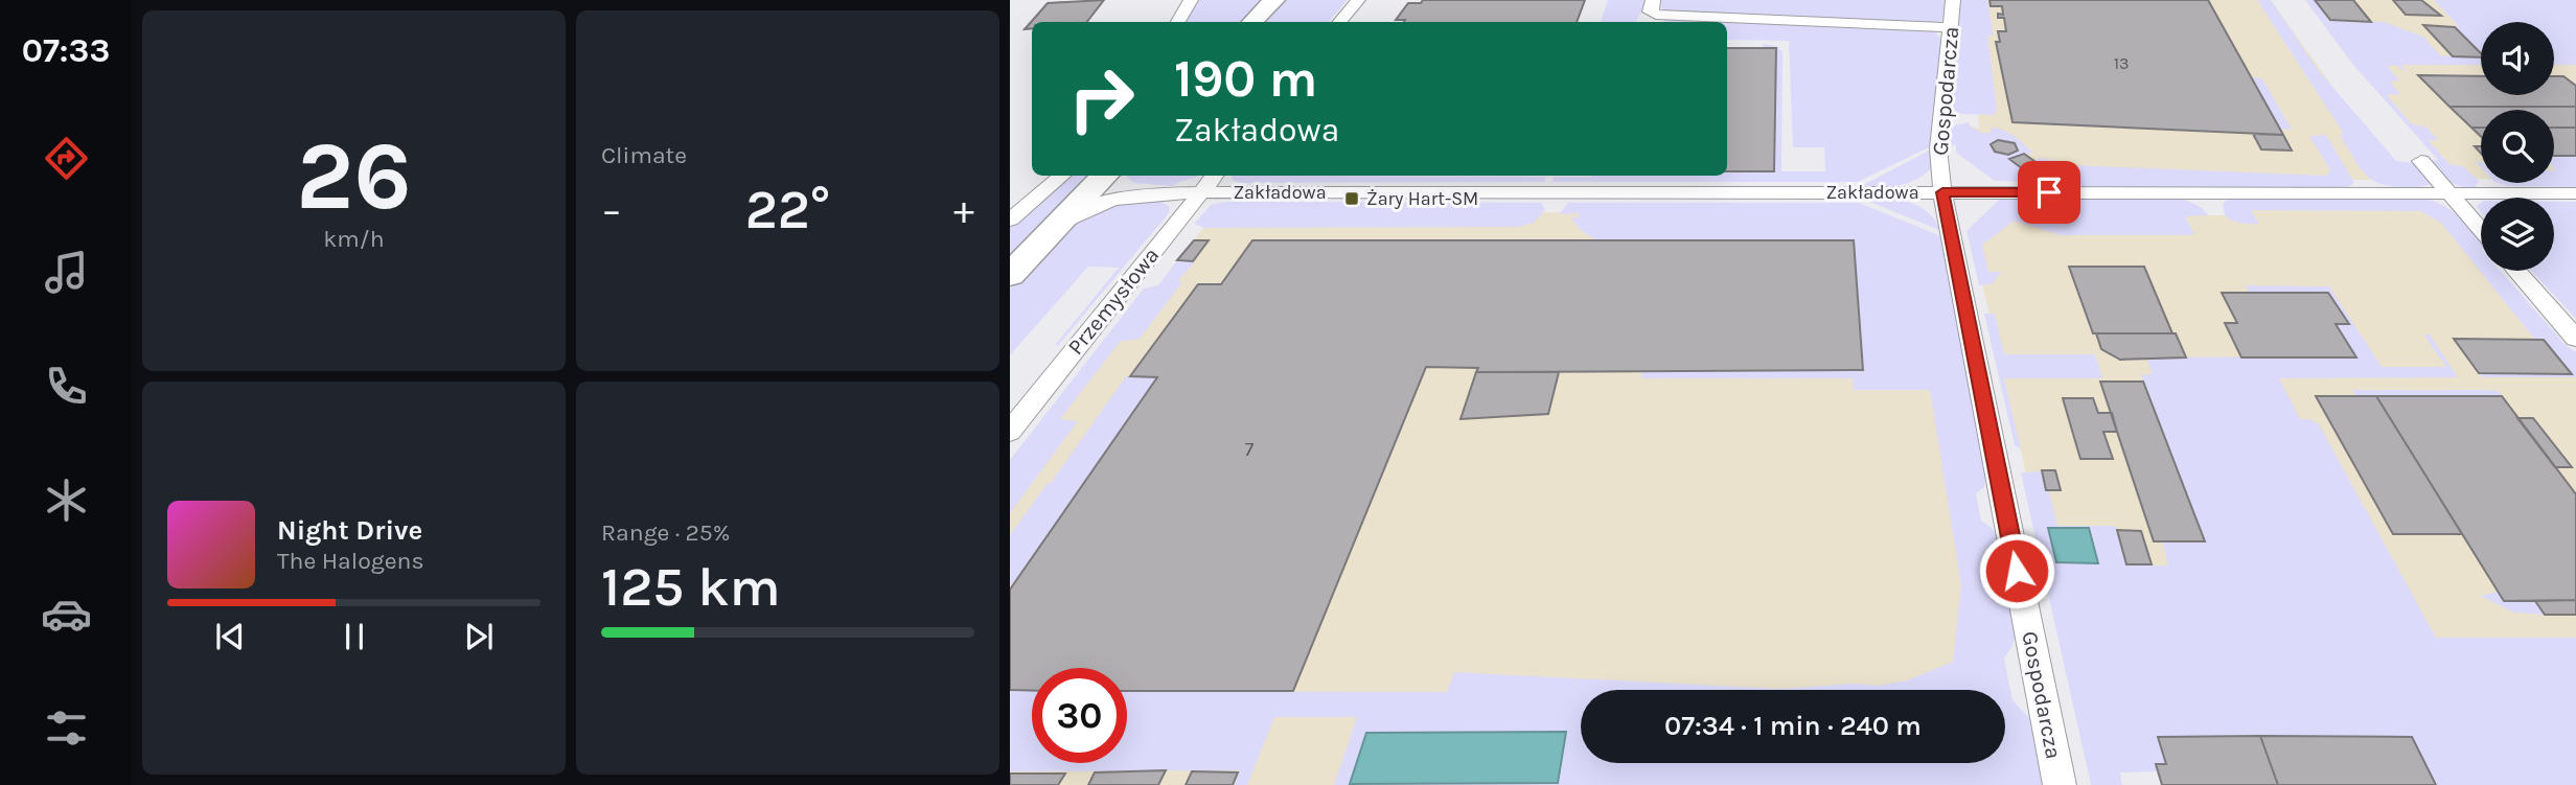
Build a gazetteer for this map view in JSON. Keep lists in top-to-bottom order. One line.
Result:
{"streets":{"street":["Gospodarcza","Zakładowa","Przemysłowa"]},"crossings":[["Gospodarcza","Zakładowa"],["Zakładowa","Przemysłowa"]],"places":{"transit":["Żary Hart-SM"]},"house_numbers":["13","7"],"page":{"tabs":"07:33","tile":[["26","km/h"],"Climate",["Range · 25%","125 km"]],"turn":["190 m","Zakładowa"],"heat":["−","22°","+"],"song":["Night Drive","The Halogens"],"limit":"30","trip":"07:34 · 1 min · 240 m"}}
